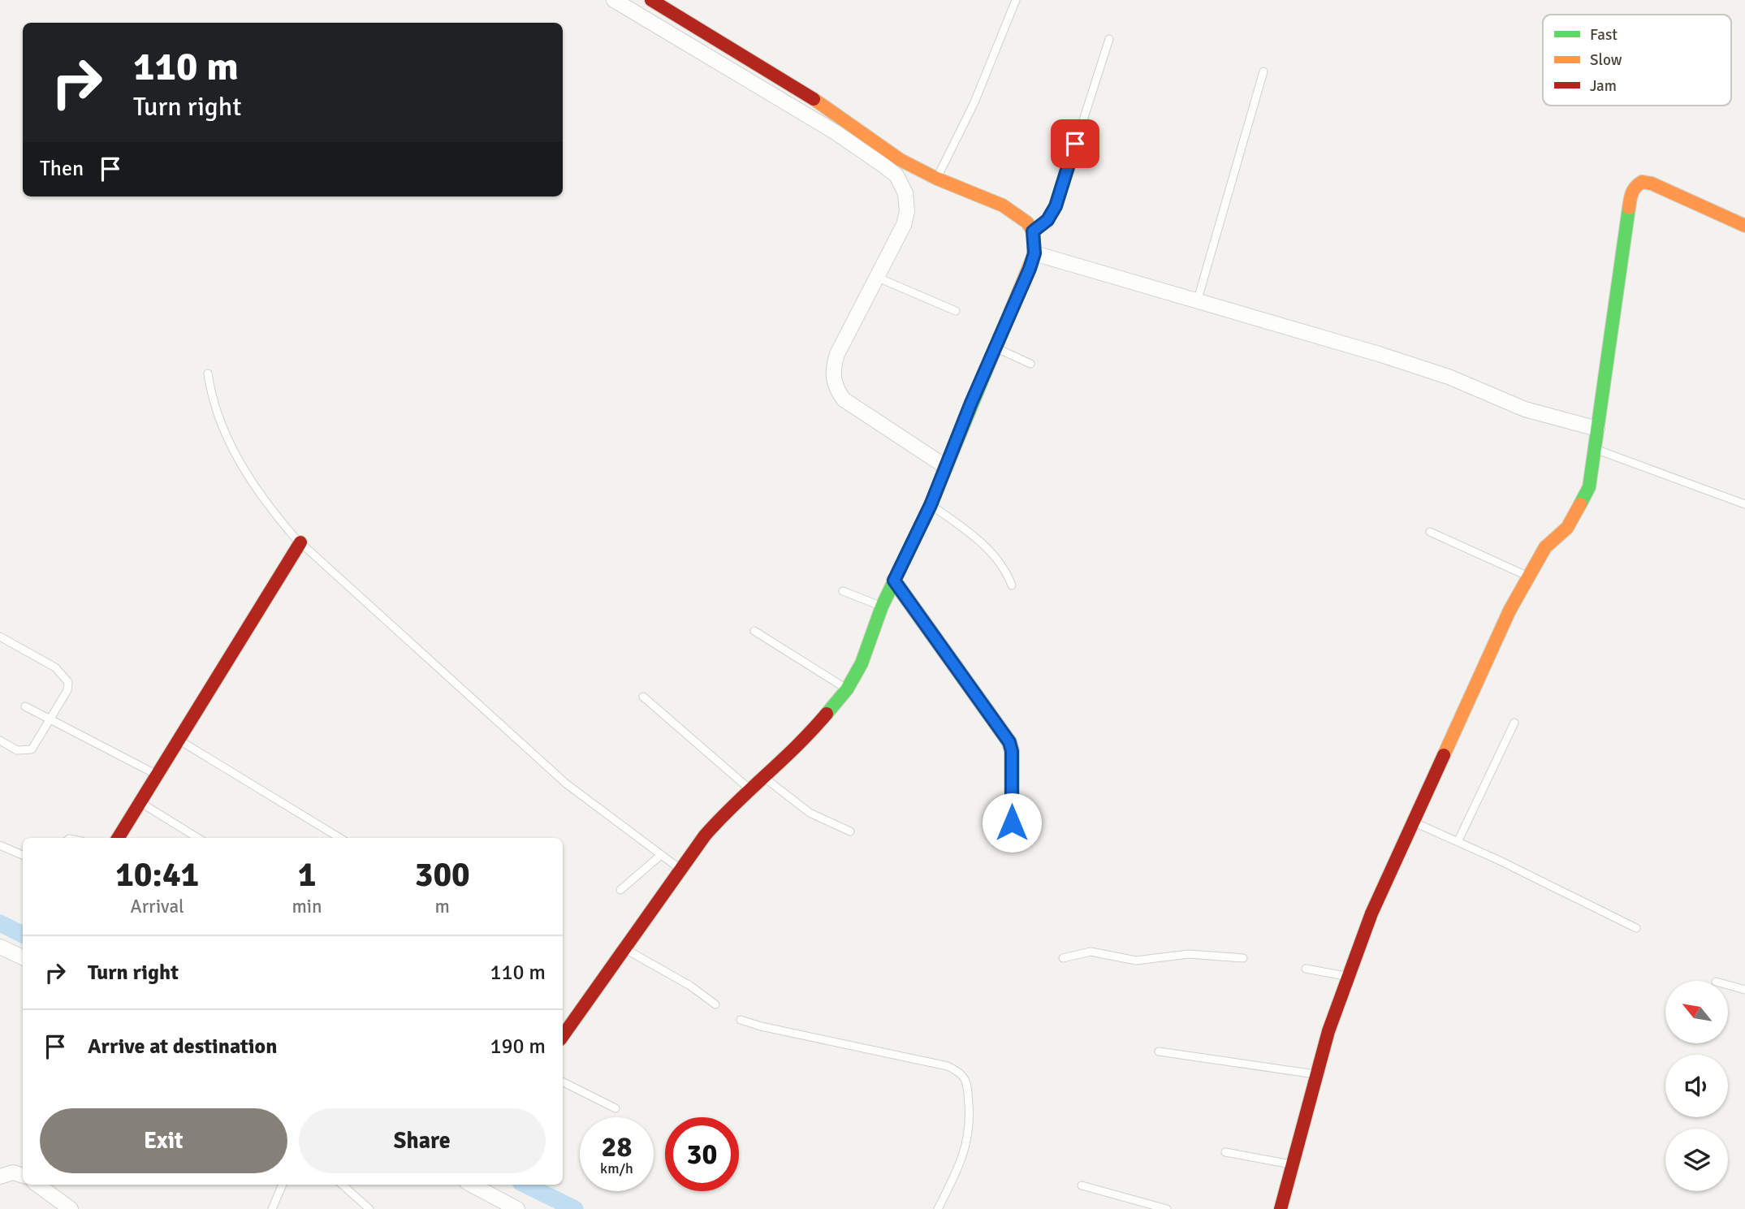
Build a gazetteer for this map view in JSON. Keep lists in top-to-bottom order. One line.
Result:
{"legend":["Fast","Slow","Jam"],"north":"top left","page":{"turn":["110 m","Turn right"],"then":"Then","eta":["10:41","Arrival","1","min","300","m"],"list":[{"name":"Turn right","value":"110 m"},{"name":"Arrive at destination","value":"190 m"}],"buttons":["Exit","Share"],"speed":"28 km/h","limit":"30"}}
